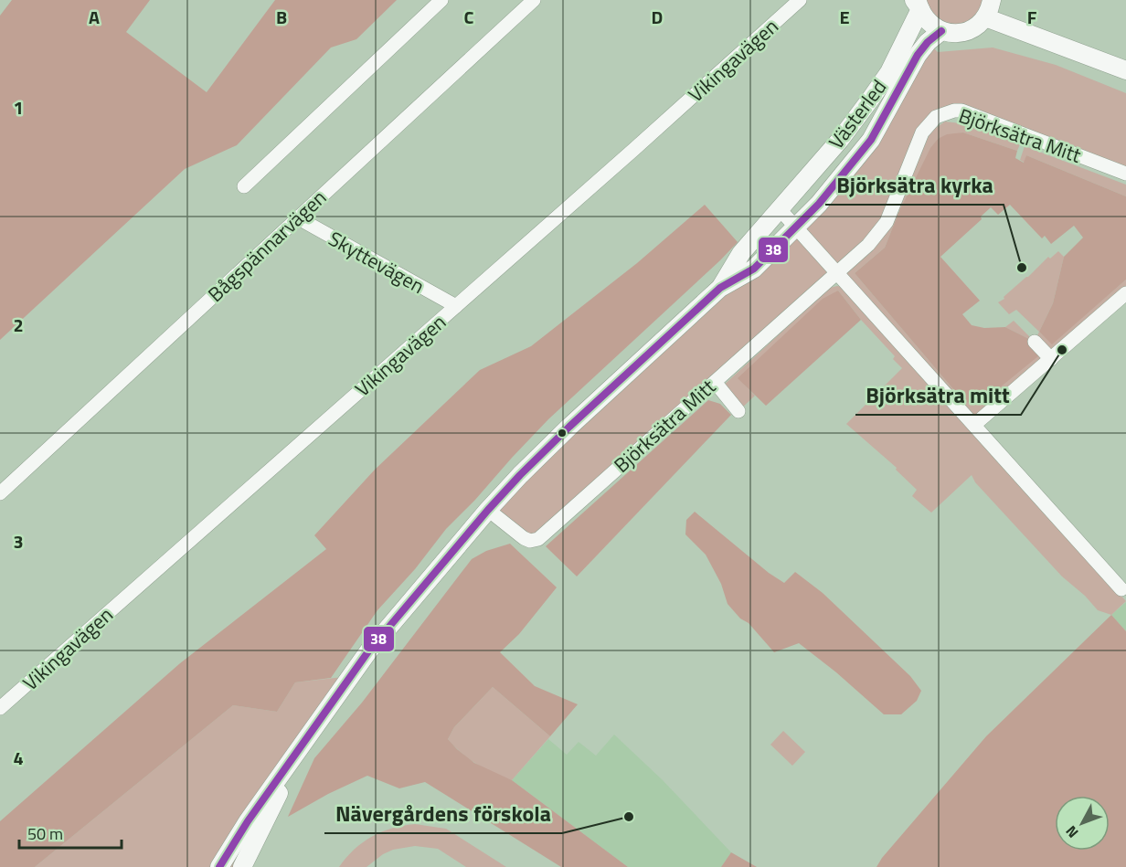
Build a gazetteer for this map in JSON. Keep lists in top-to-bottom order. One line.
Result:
{"streets":{"street":["Vikingavägen","Västerled","Björksätra Mitt","Bågspännarvägen","Skyttevägen"]},"crossings":[["Vikingavägen","Skyttevägen"],["Västerled","Björksätra Mitt"],["Bågspännarvägen","Skyttevägen"]],"places":["Björksätra kyrka","Björksätra mitt","Nävergårdens förskola"],"lines":["transit line 38"],"scale_bar":"50 m","north":"bottom left","grid":{"columns":["A","B","C","D","E","F"],"rows":["1","2","3","4"]}}
